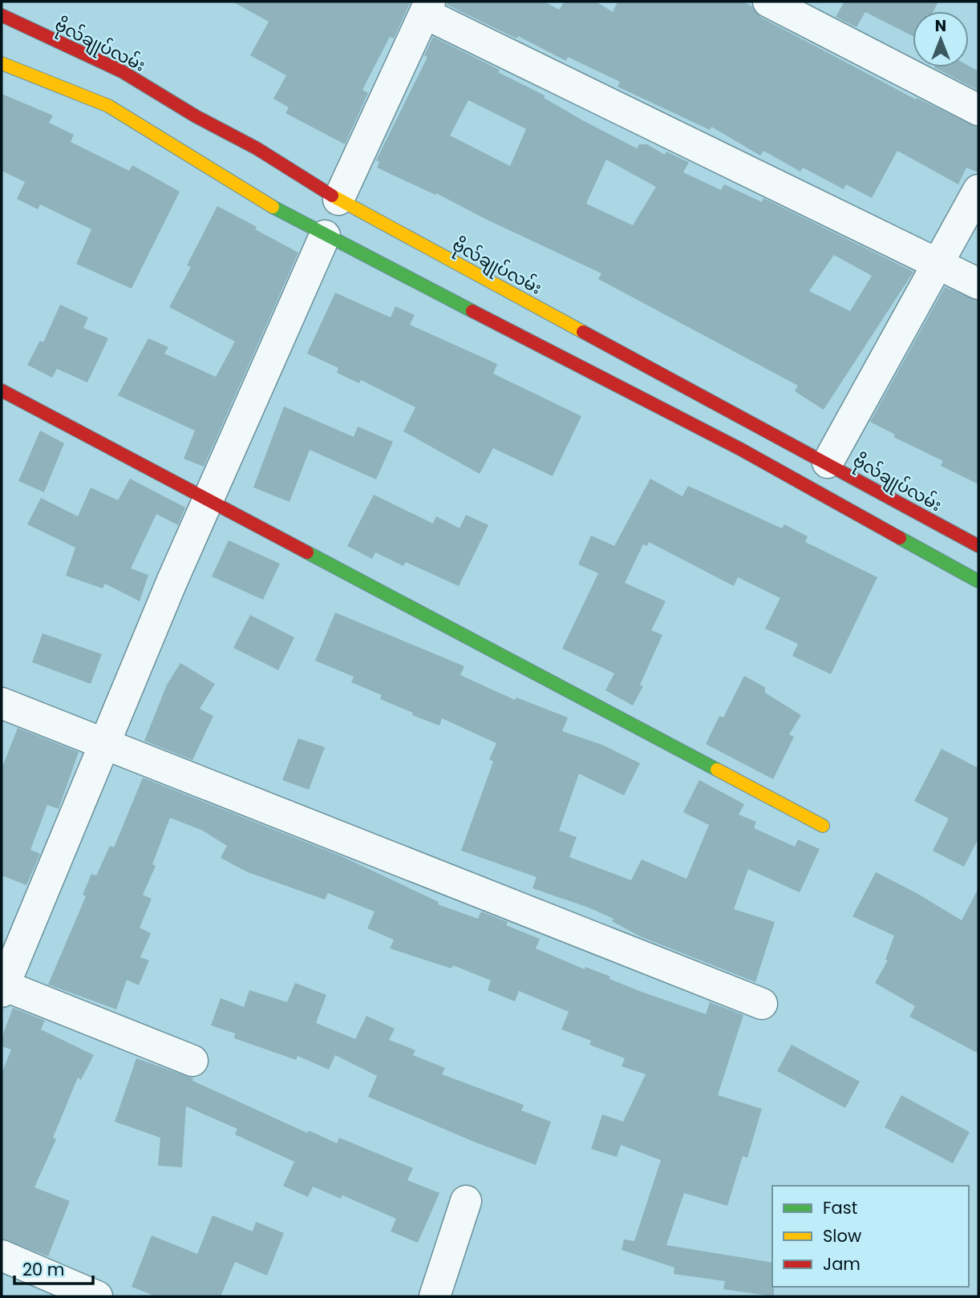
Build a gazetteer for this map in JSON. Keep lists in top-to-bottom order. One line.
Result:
{"streets":{"main road":["ဗိုလ်ချုပ်လမ်း"]},"legend":["Fast","Slow","Jam"],"scale_bar":"20 m","north":"top"}
